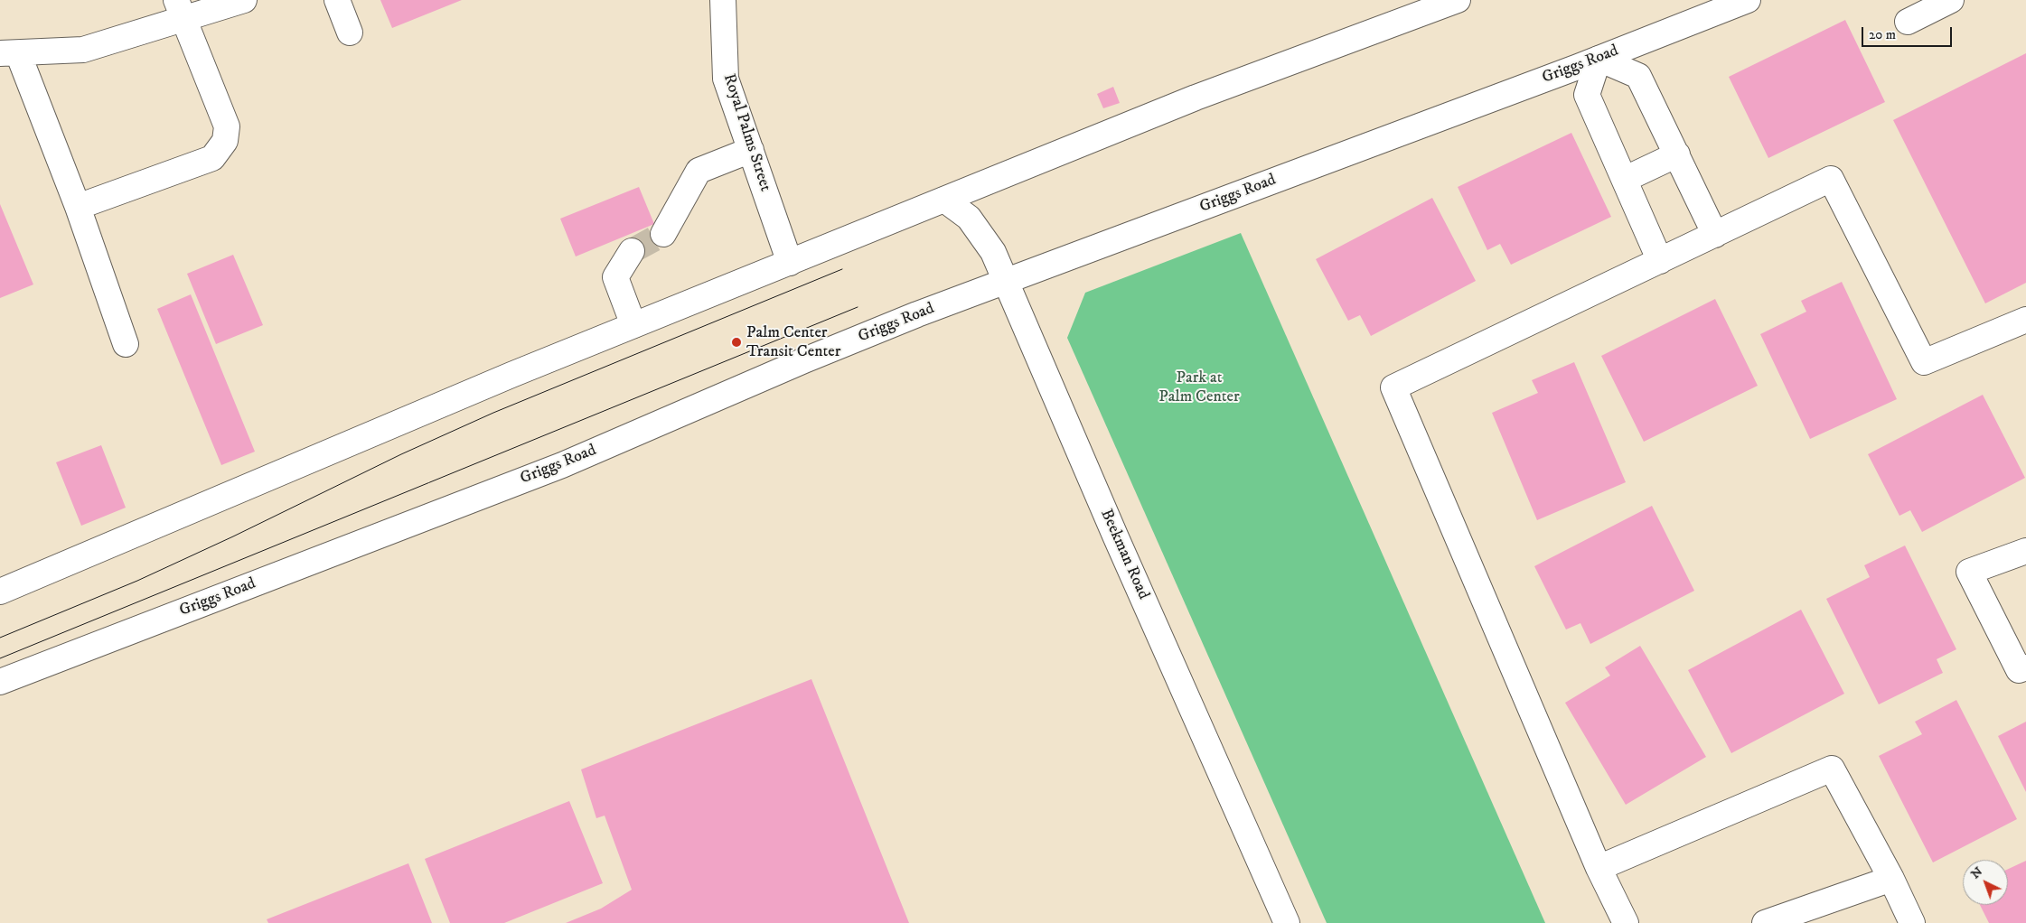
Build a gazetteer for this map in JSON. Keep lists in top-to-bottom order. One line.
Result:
{"streets":{"main road":["Griggs Road","Royal Palms Street","Beekman Road"]},"crossings":[["Griggs Road","Beekman Road"]],"parks":["Park at Palm Center"],"places":["Palm Center Transit Center"],"scale_bar":"20 m","north":"top left"}
